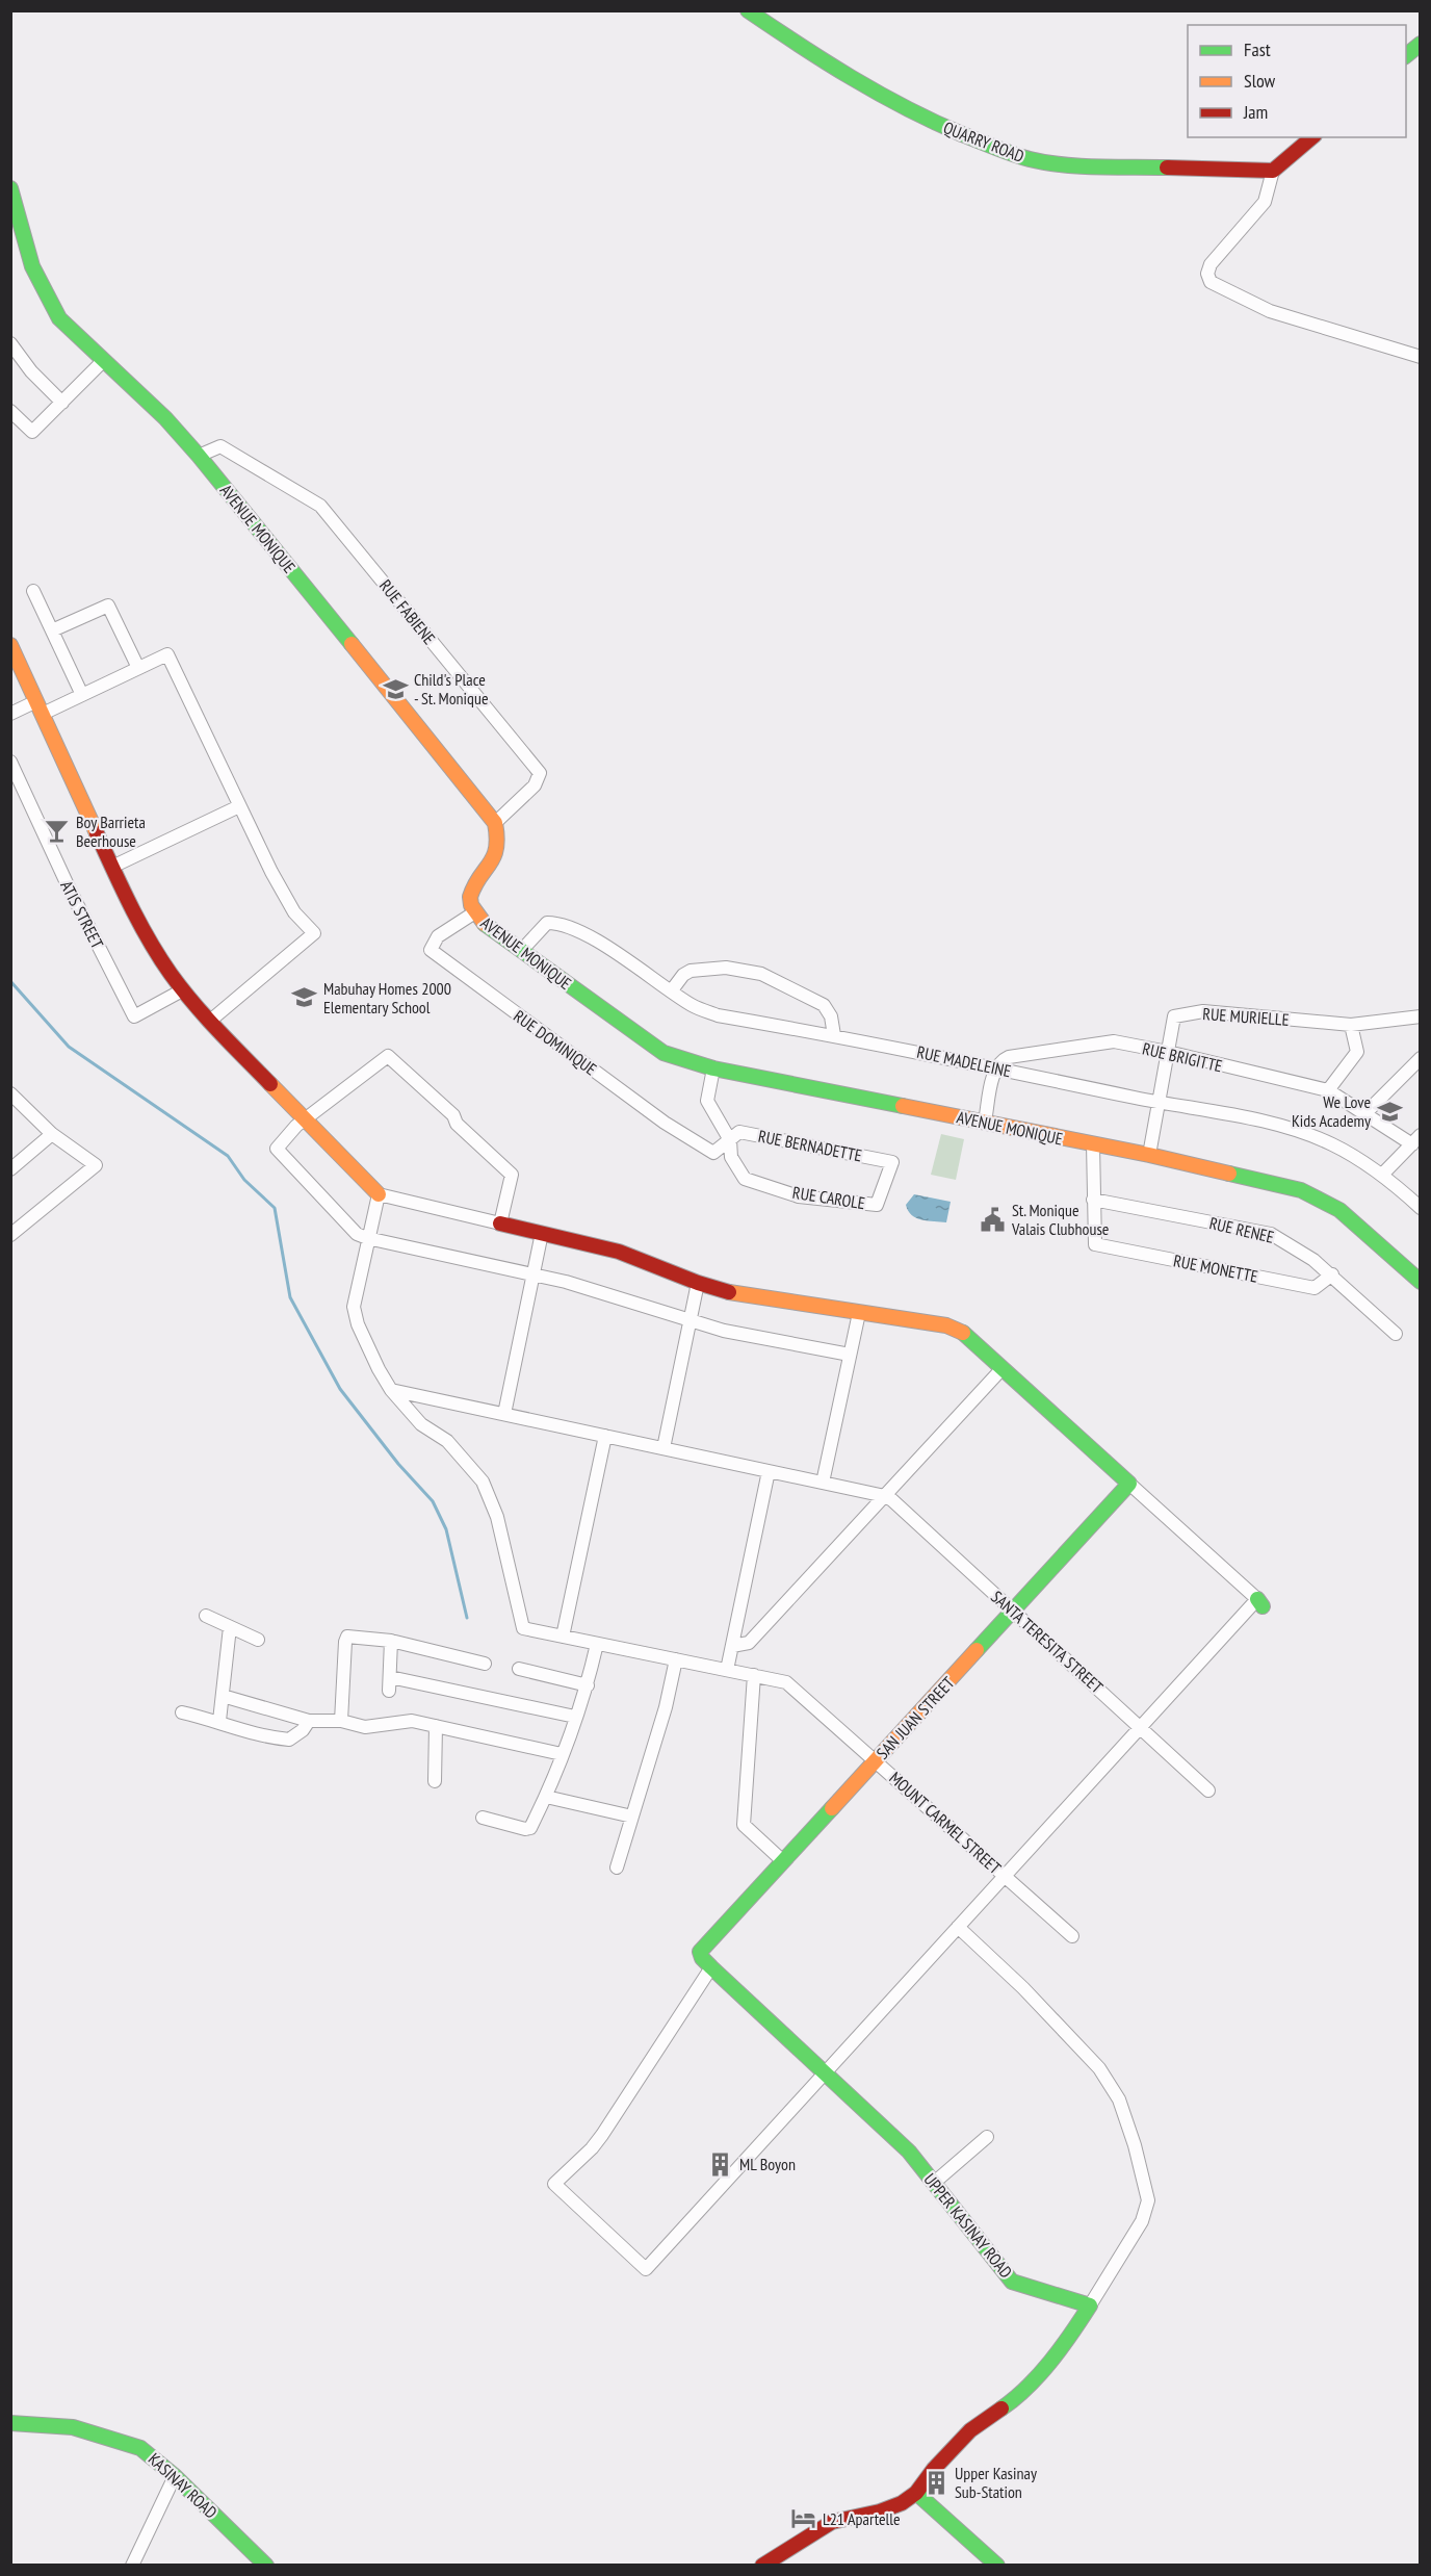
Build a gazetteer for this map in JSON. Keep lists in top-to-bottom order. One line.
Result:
{"streets":{"street":["QUARRY ROAD","AVENUE MONIQUE","RUE FABIENE","ATIS STREET","RUE MURIELLE","RUE DOMINIQUE","RUE BRIGITTE","RUE MADELEINE","RUE BERNADETTE","RUE CAROLE","RUE RENEE","RUE MONETTE","SANTA TERESITA STREET","SAN JUAN STREET","MOUNT CARMEL STREET","UPPER KASINAY ROAD","KASINAY ROAD"]},"crossings":[["AVENUE MONIQUE","RUE FABIENE"],["AVENUE MONIQUE","RUE MURIELLE"],["AVENUE MONIQUE","RUE DOMINIQUE"],["AVENUE MONIQUE","RUE MADELEINE"],["AVENUE MONIQUE","RUE CAROLE"],["RUE MURIELLE","RUE BRIGITTE"],["RUE MURIELLE","RUE MADELEINE"],["RUE DOMINIQUE","RUE BERNADETTE"],["RUE DOMINIQUE","RUE CAROLE"],["RUE BRIGITTE","RUE MADELEINE"],["RUE BERNADETTE","RUE CAROLE"],["RUE RENEE","RUE MONETTE"],["SANTA TERESITA STREET","SAN JUAN STREET"],["SAN JUAN STREET","MOUNT CARMEL STREET"],["SAN JUAN STREET","UPPER KASINAY ROAD"]],"places":{"school or university":["Child's Place - St. Monique","Mabuhay Homes 2000 Elementary School","We Love Kids Academy"],"bar":["Boy Barrieta Beerhouse"],"public building":["St. Monique Valais Clubhouse"],"building":["ML Boyon","Upper Kasinay Sub-Station"],"hotel":["L21 Apartelle"]},"legend":["Fast","Slow","Jam"]}
